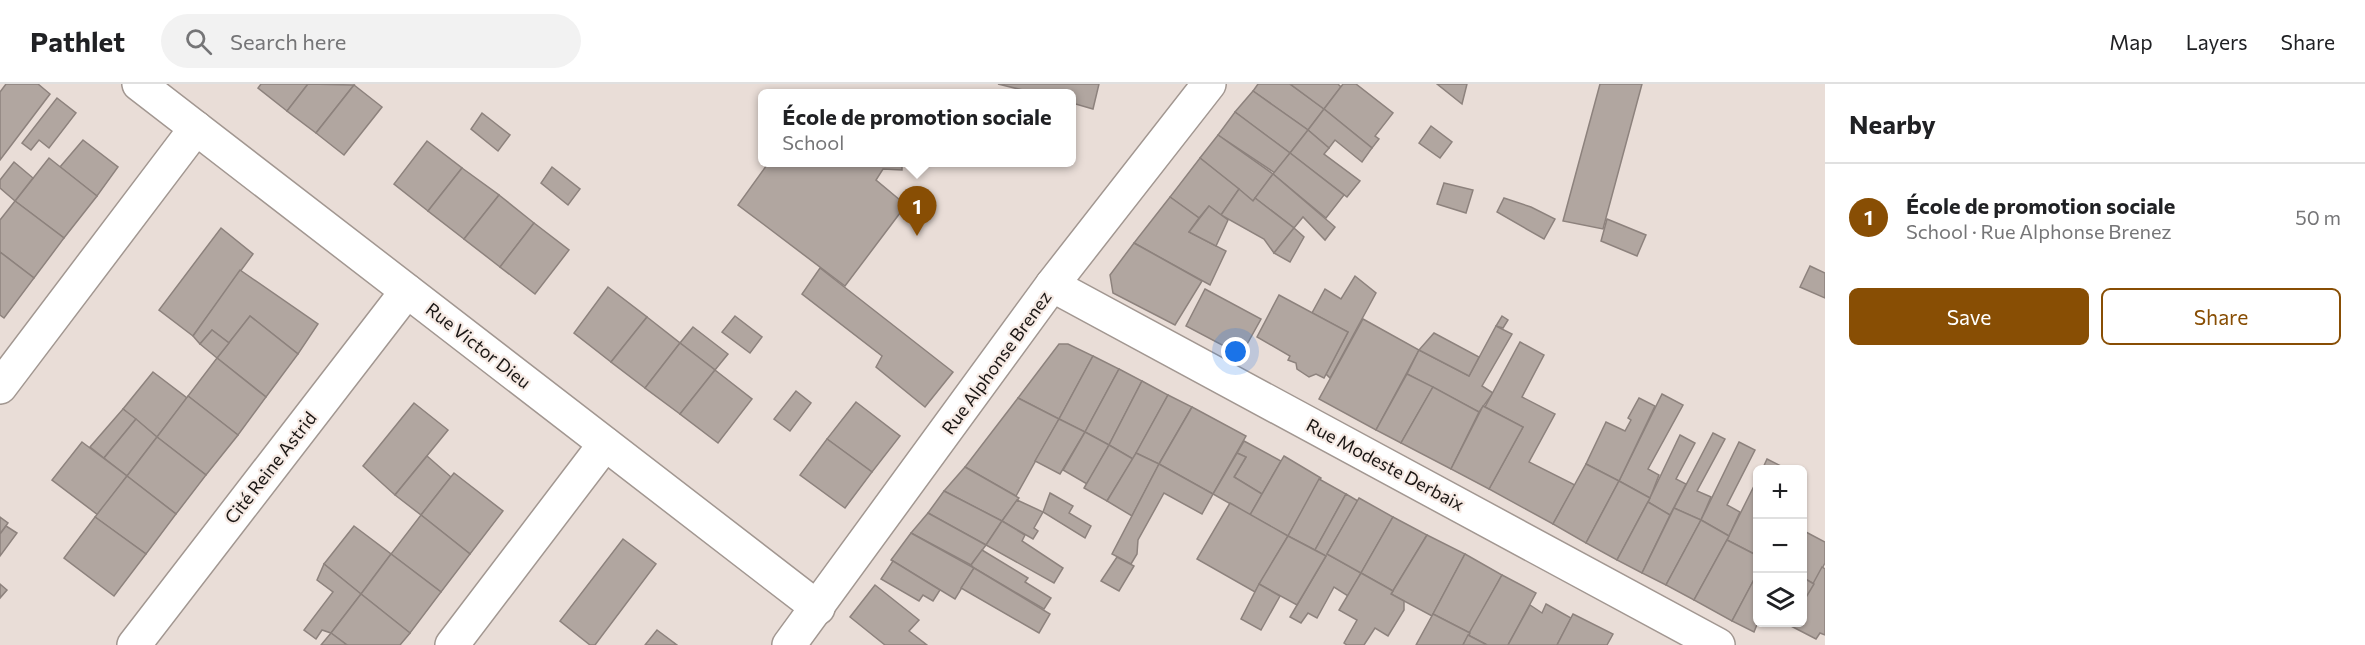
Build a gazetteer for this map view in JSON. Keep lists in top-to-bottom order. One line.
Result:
{"streets":{"street":["Rue Victor Dieu","Rue Alphonse Brenez","Rue Modeste Derbaix","Cité Reine Astrid"]},"crossings":[["Rue Victor Dieu","Rue Alphonse Brenez"],["Rue Victor Dieu","Cité Reine Astrid"],["Rue Alphonse Brenez","Rue Modeste Derbaix"]],"page":{"header":"Pathlet","search":"Search here","nav":["Map","Layers","Share"],"heading":"Nearby","popup":["École de promotion sociale","School"],"list":[{"mark":"1","name":"École de promotion sociale","note":"School · Rue Alphonse Brenez","value":"50 m"}],"pins":"1","buttons":["Save","Share"],"map_buttons":["+","−"]}}
